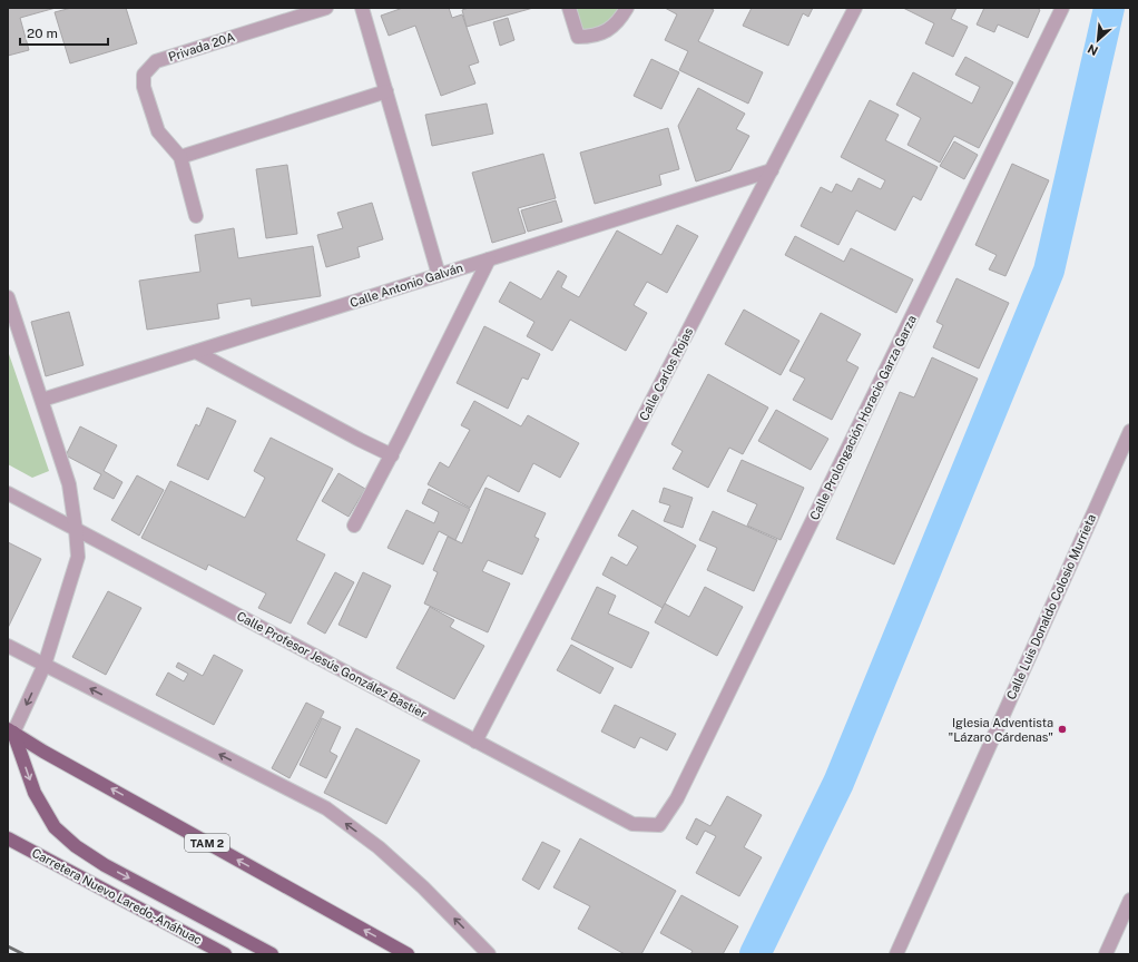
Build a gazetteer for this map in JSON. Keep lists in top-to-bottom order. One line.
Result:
{"streets":{"main road":["TAM 2","Carretera Nuevo Laredo-Anáhuac"],"street":["Privada 20A","Calle Antonio Galván","Calle Carlos Rojas","Calle Prolongación Horacio Garza Garza","Calle Luis Donaldo Colosio Murrieta","Calle Profesor Jesús González Bastier"]},"crossings":[["Calle Antonio Galván","Calle Carlos Rojas"],["Calle Carlos Rojas","Calle Profesor Jesús González Bastier"],["Calle Prolongación Horacio Garza Garza","Calle Profesor Jesús González Bastier"]],"places":["Iglesia Adventista \"Lázaro Cárdenas\""],"scale_bar":"20 m","north":"bottom left"}
